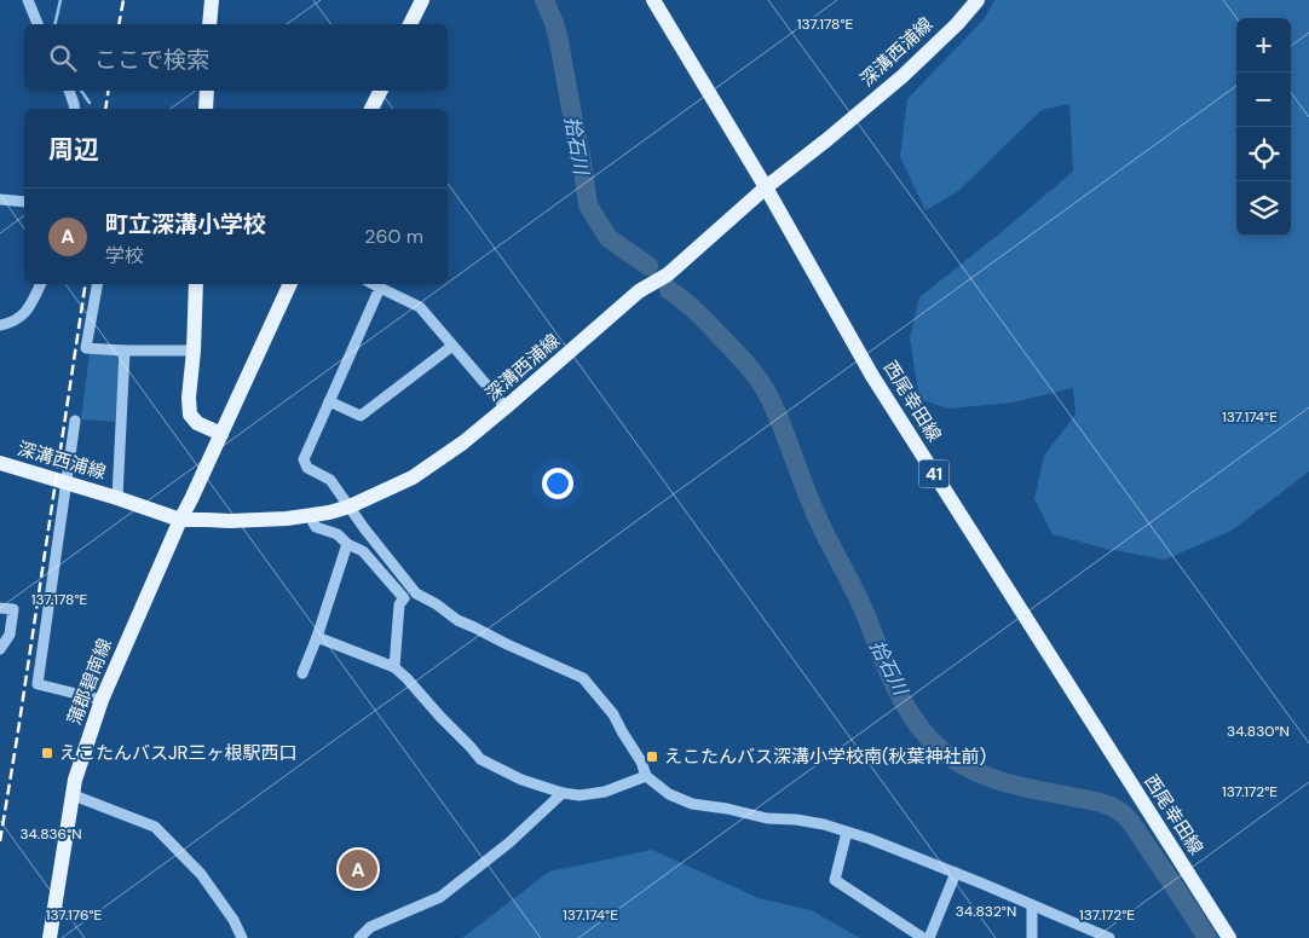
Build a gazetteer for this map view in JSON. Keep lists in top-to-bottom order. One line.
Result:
{"streets":{"main road":["深溝西浦線","西尾幸田線","41","蒲郡碧南線"]},"crossings":[["深溝西浦線","西尾幸田線"],["深溝西浦線","蒲郡碧南線"]],"water":["拾石川"],"places":{"transit":["えこたんバスJR三ヶ根駅西口","えこたんバス深溝小学校南(秋葉神社前)"]},"page":{"map_buttons":["+","−"],"search":"ここで検索","heading":"周辺","list":[{"mark":"A","name":"町立深溝小学校","note":"学校","value":"260 m"}],"pins":"A"},"coordinates":["137.178°E","137.174°E","34.830°N","137.172°E","34.836°N","34.832°N","137.176°E"]}
